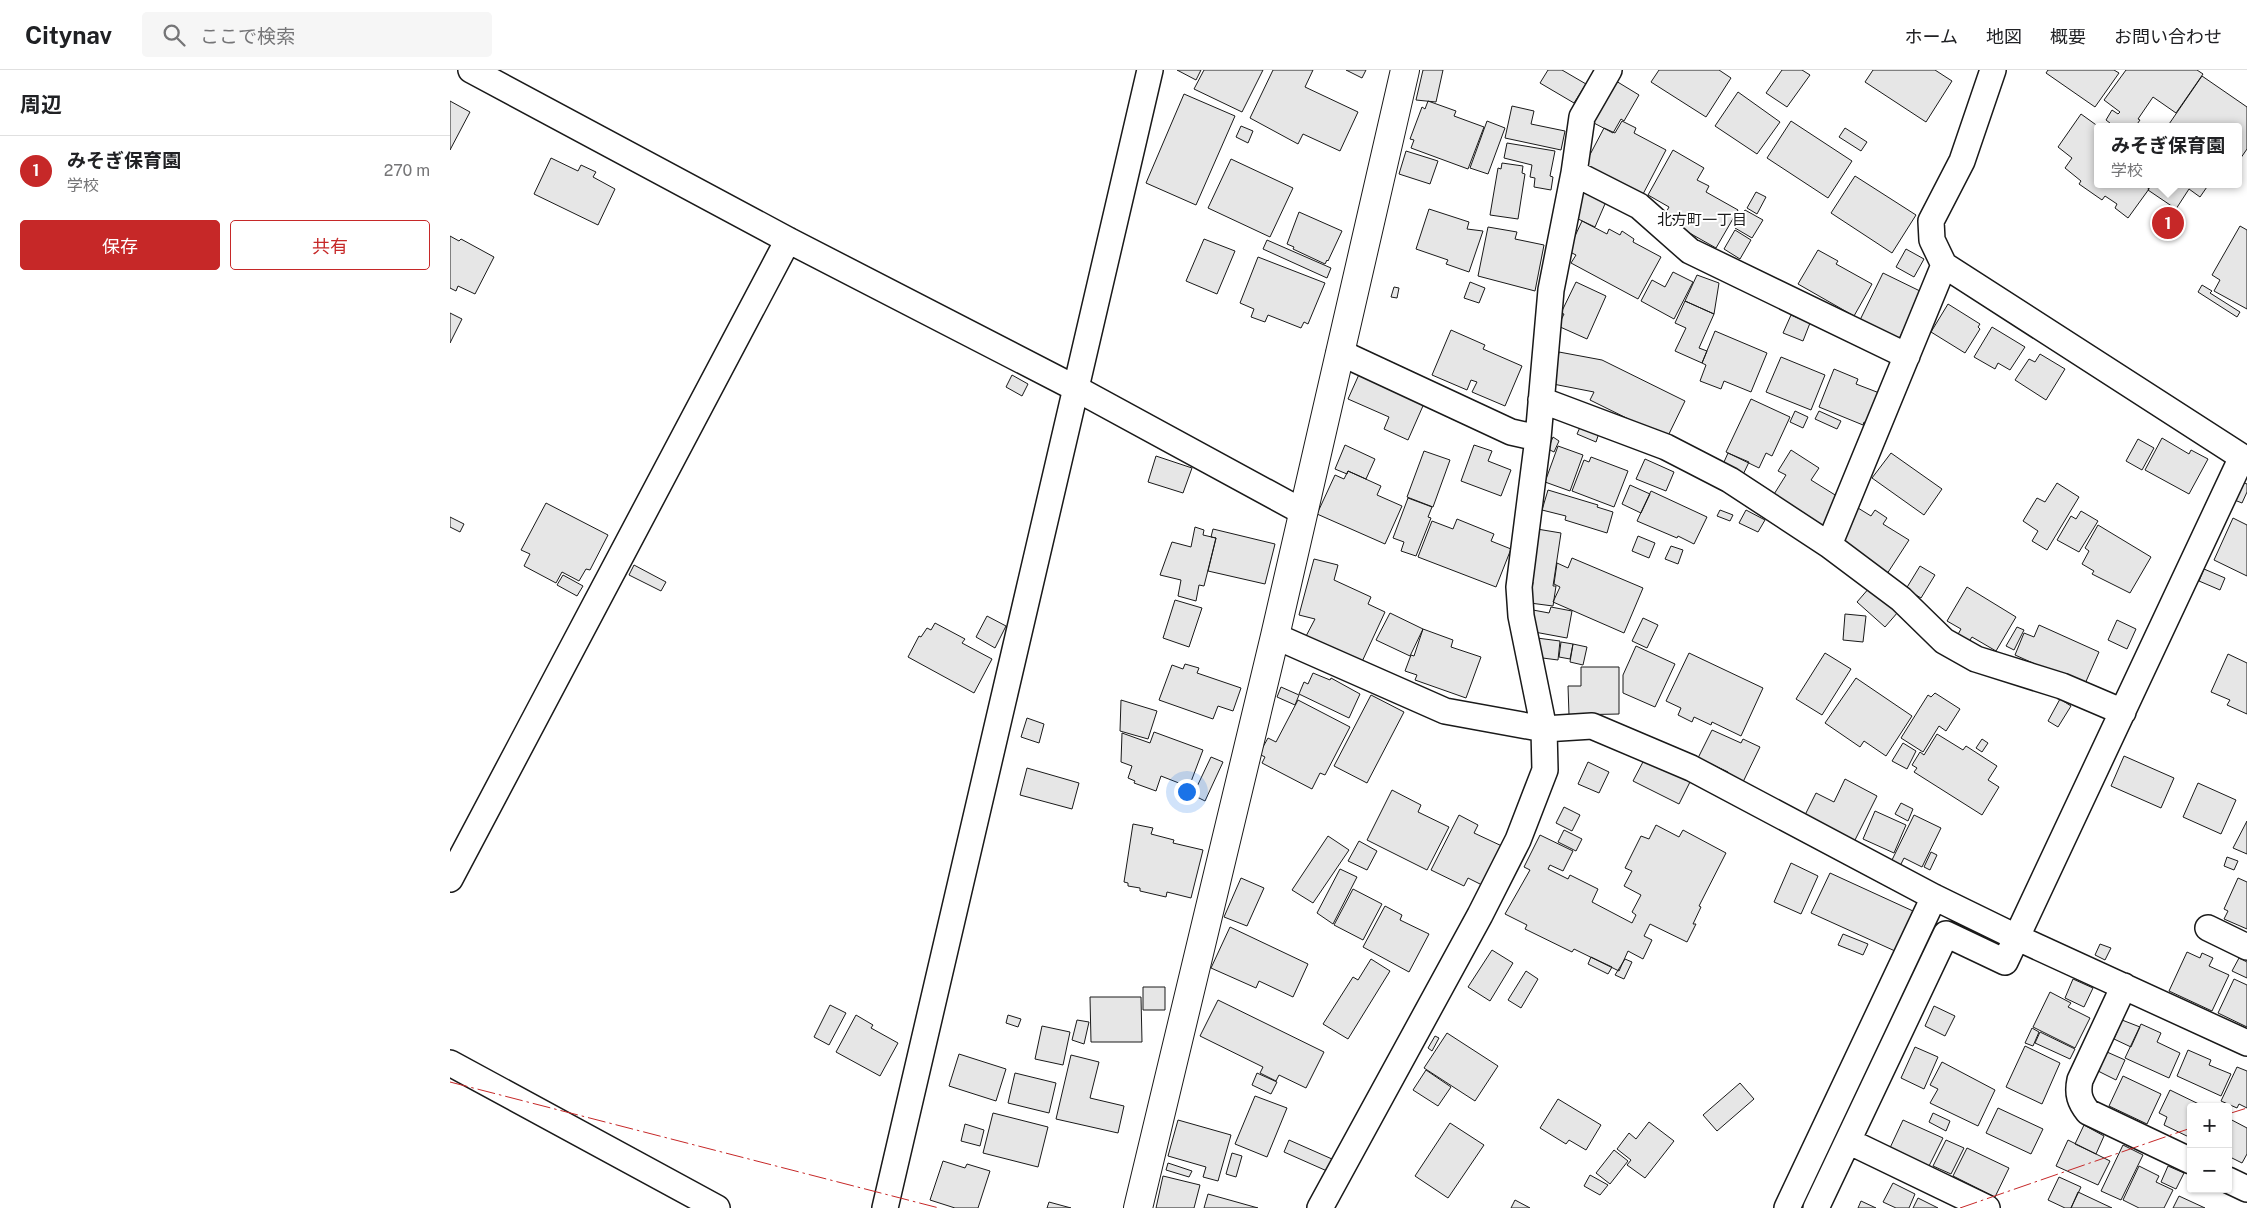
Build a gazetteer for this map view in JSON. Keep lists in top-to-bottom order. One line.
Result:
{"districts":["北方町一丁目"],"page":{"header":"Citynav","search":"ここで検索","nav":["ホーム","地図","概要","お問い合わせ"],"heading":"周辺","popup":["みそぎ保育園","学校"],"list":[{"mark":"1","name":"みそぎ保育園","note":"学校","value":"270 m"}],"buttons":["保存","共有"],"pins":"1","map_buttons":["+","−"]}}
